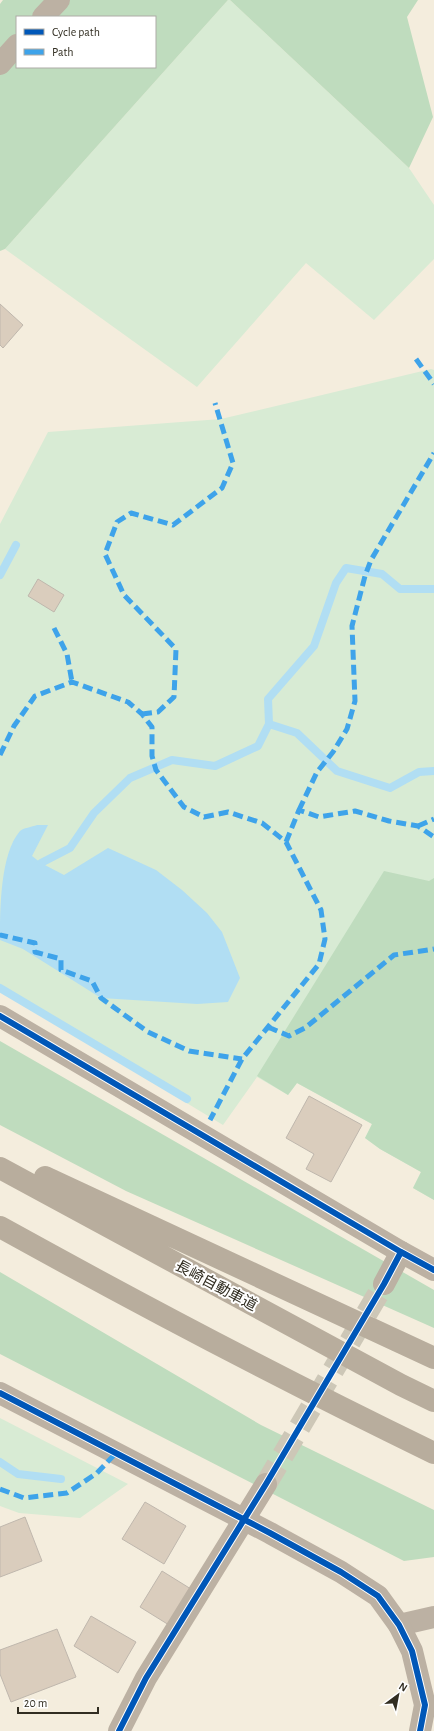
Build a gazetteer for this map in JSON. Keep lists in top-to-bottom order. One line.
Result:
{"streets":{"highway":["長崎自動車道"]},"legend":["Cycle path","Path"],"scale_bar":"20 m","north":"top right"}
